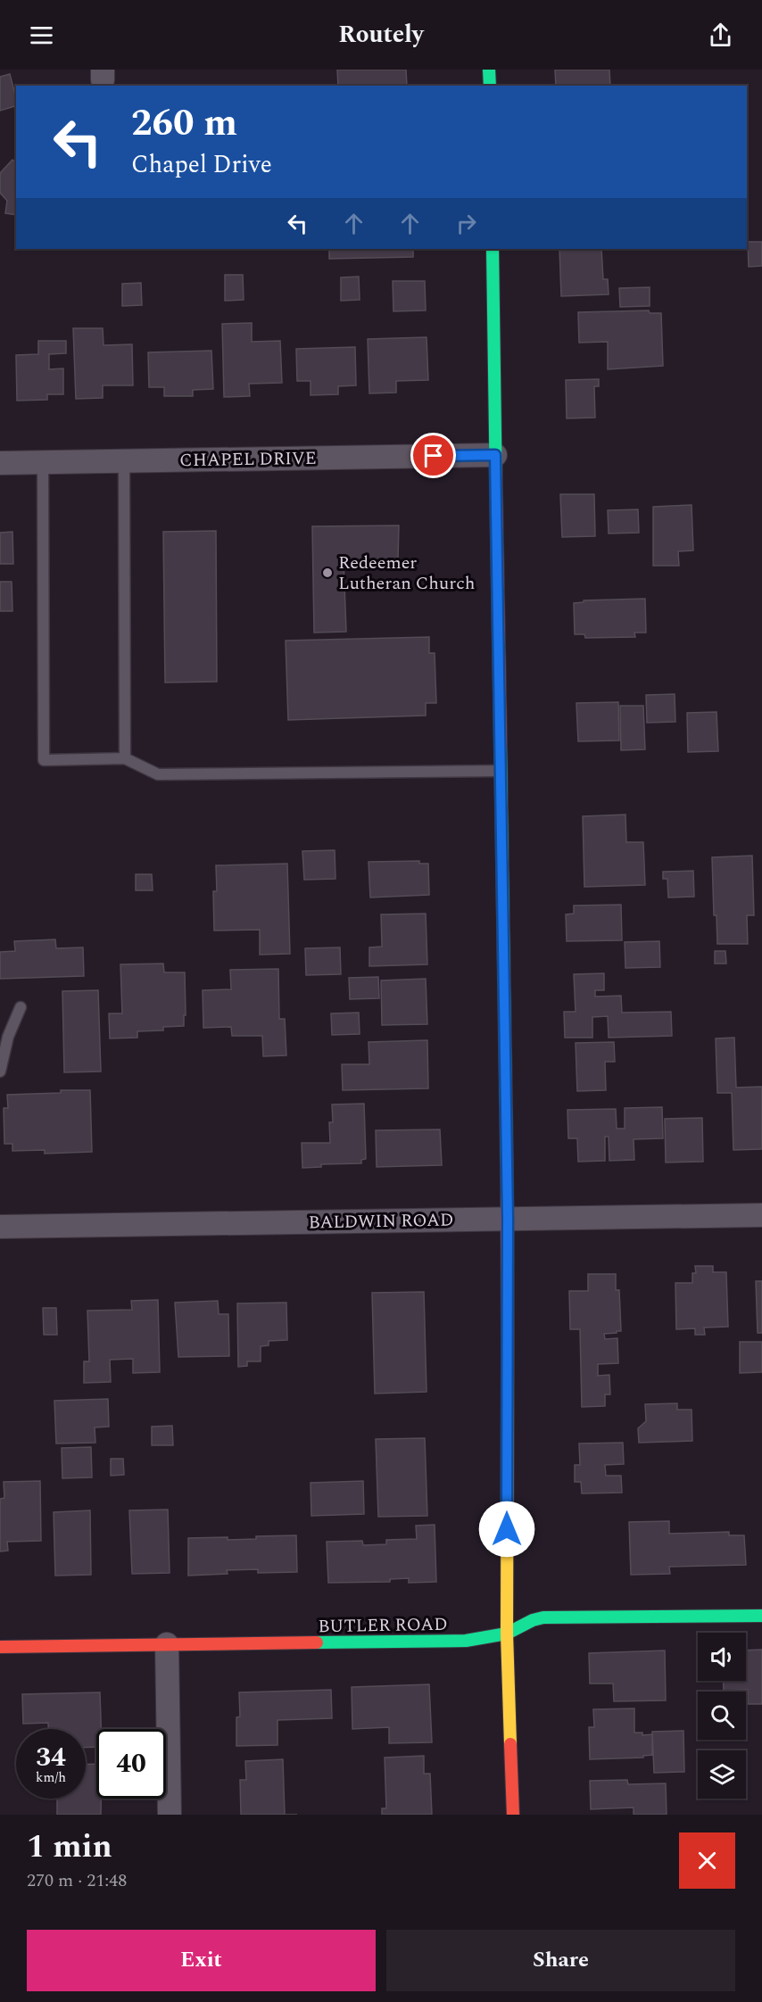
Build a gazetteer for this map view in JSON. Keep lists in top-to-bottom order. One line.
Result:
{"streets":{"street":["CHAPEL DRIVE","BALDWIN ROAD","BUTLER ROAD"]},"places":["Redeemer Lutheran Church"],"page":{"header":"Routely","turn":["260 m","Chapel Drive"],"speed":"34 km/h","limit":"40","heading":["1 min","270 m · 21:48"],"buttons":["Exit","Share"]}}
